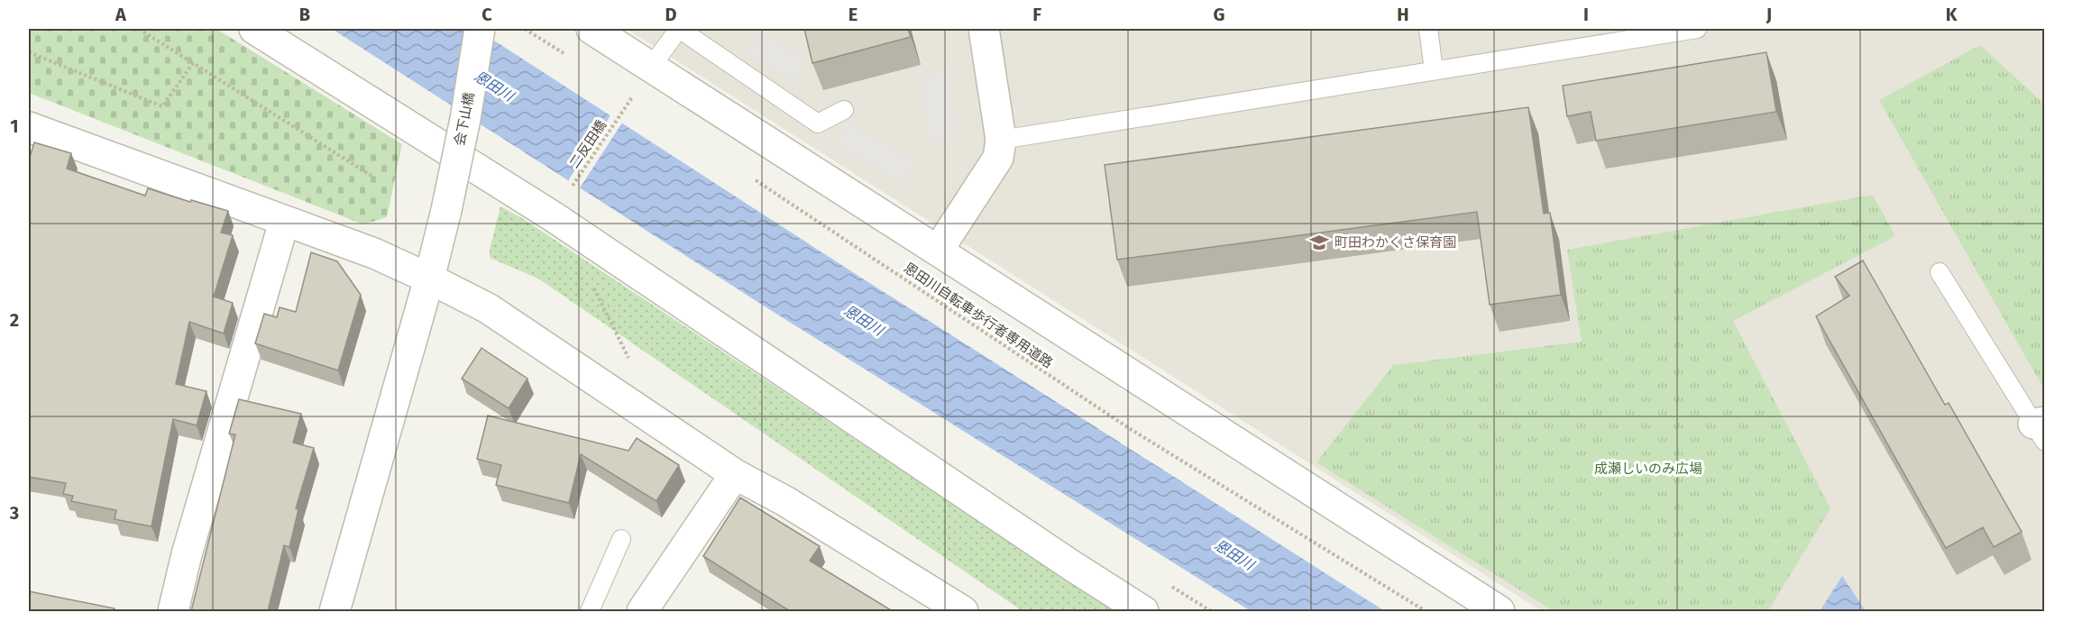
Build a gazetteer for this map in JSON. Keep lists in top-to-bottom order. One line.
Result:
{"streets":{"street":["会下山橋"],"path":["二反田橋","恩田川自転車歩行者専用道路"]},"water":["恩田川"],"parks":["成瀬しいのみ広場"],"places":{"school or university":["町田わかくさ保育園"]},"grid":{"columns":["A","B","C","D","E","F","G","H","I","J","K"],"rows":["1","2","3"]}}
